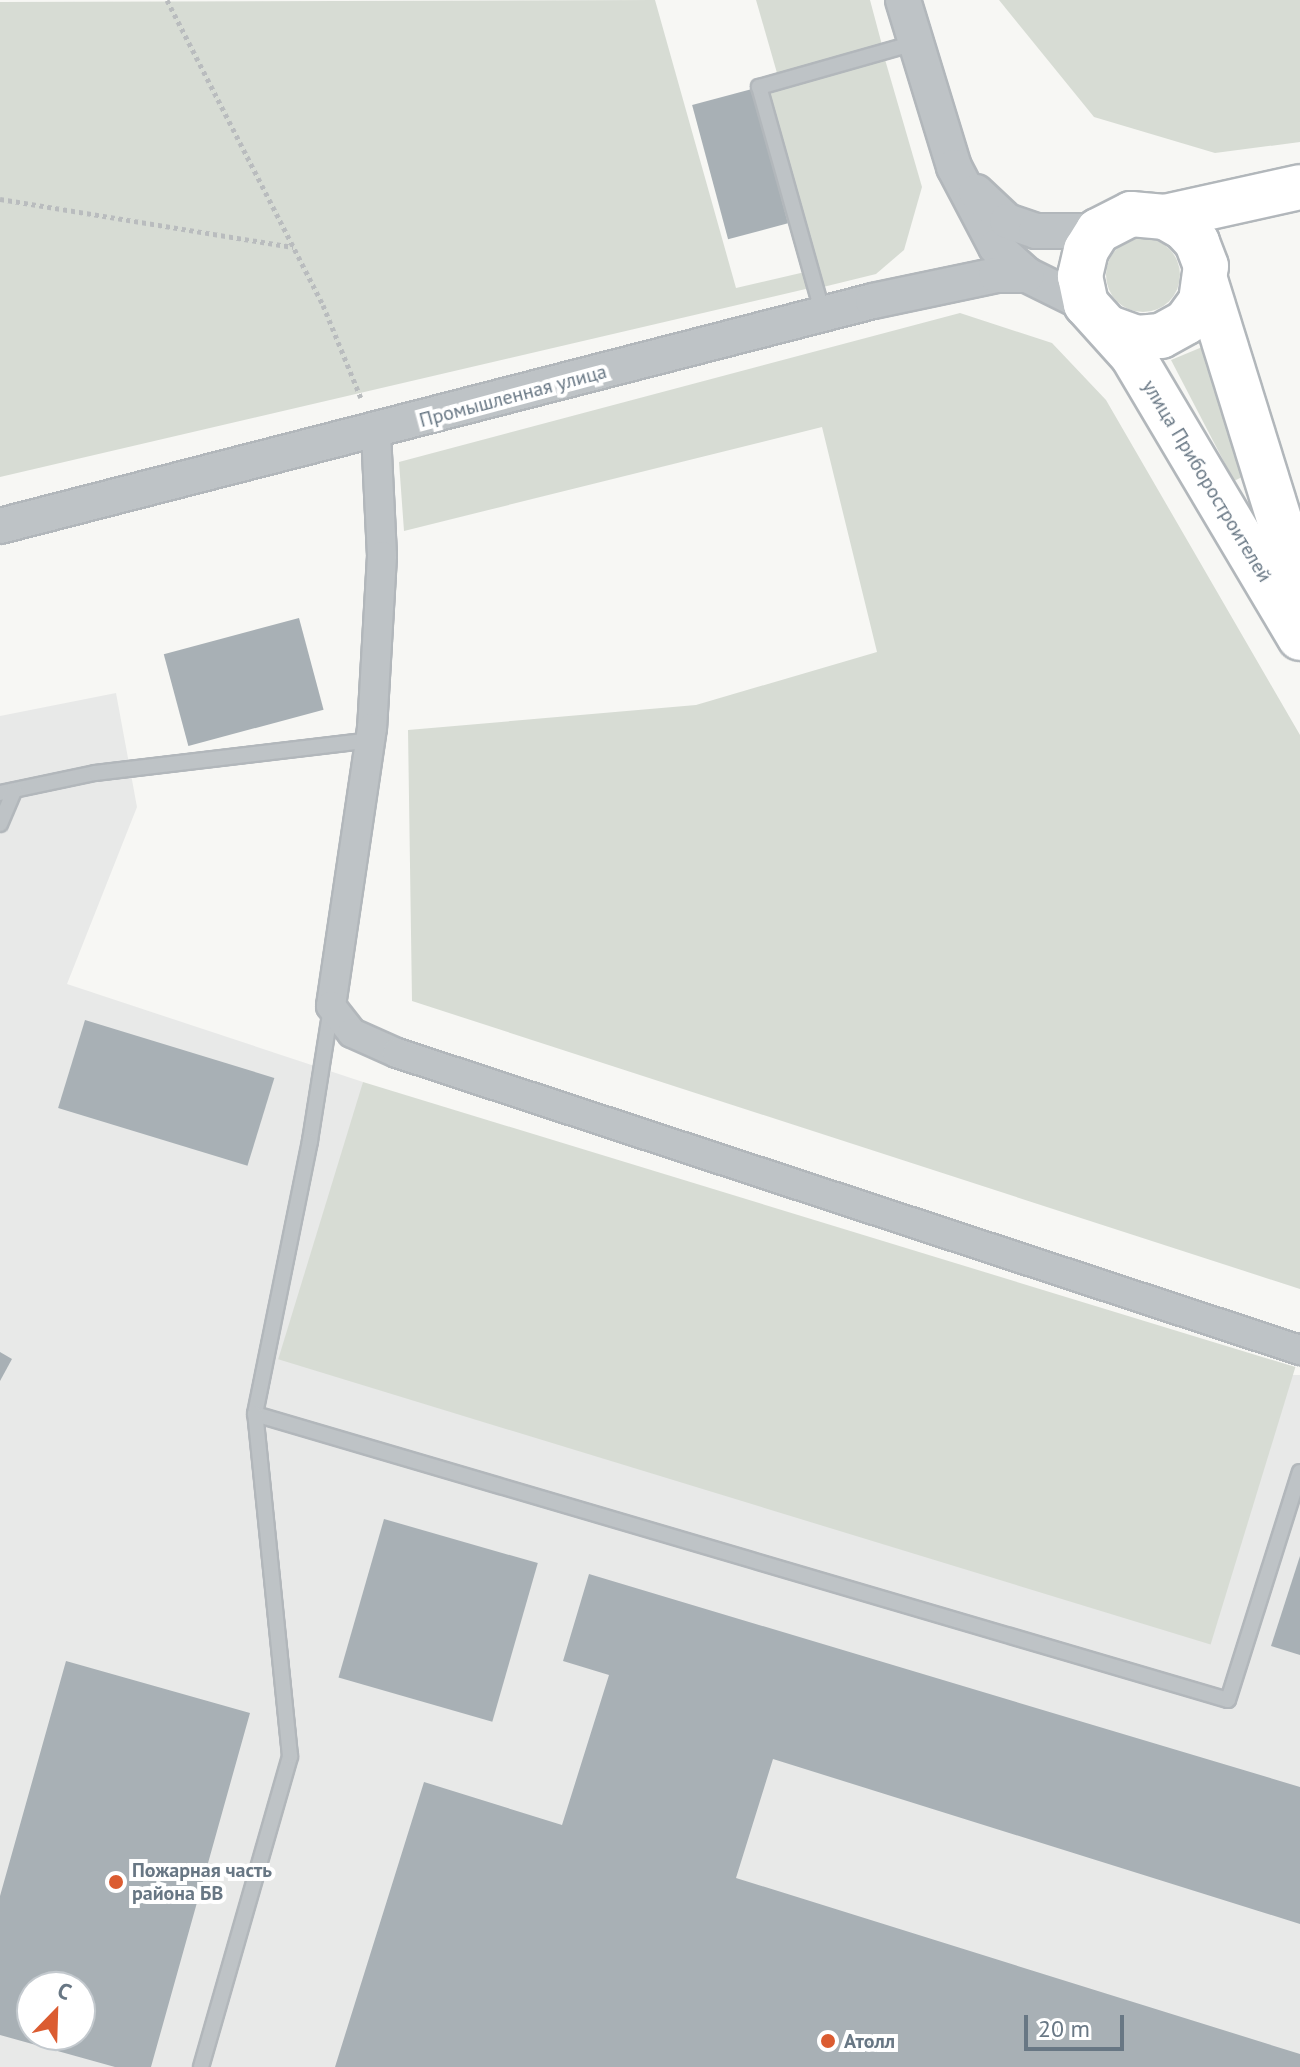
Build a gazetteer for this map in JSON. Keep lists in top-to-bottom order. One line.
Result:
{"streets":{"main road":["улица Приборостроителей"],"street":["Промышленная улица"]},"places":["Пожарная часть района БВ","Атолл"],"scale_bar":"20 m","north":"top right"}
